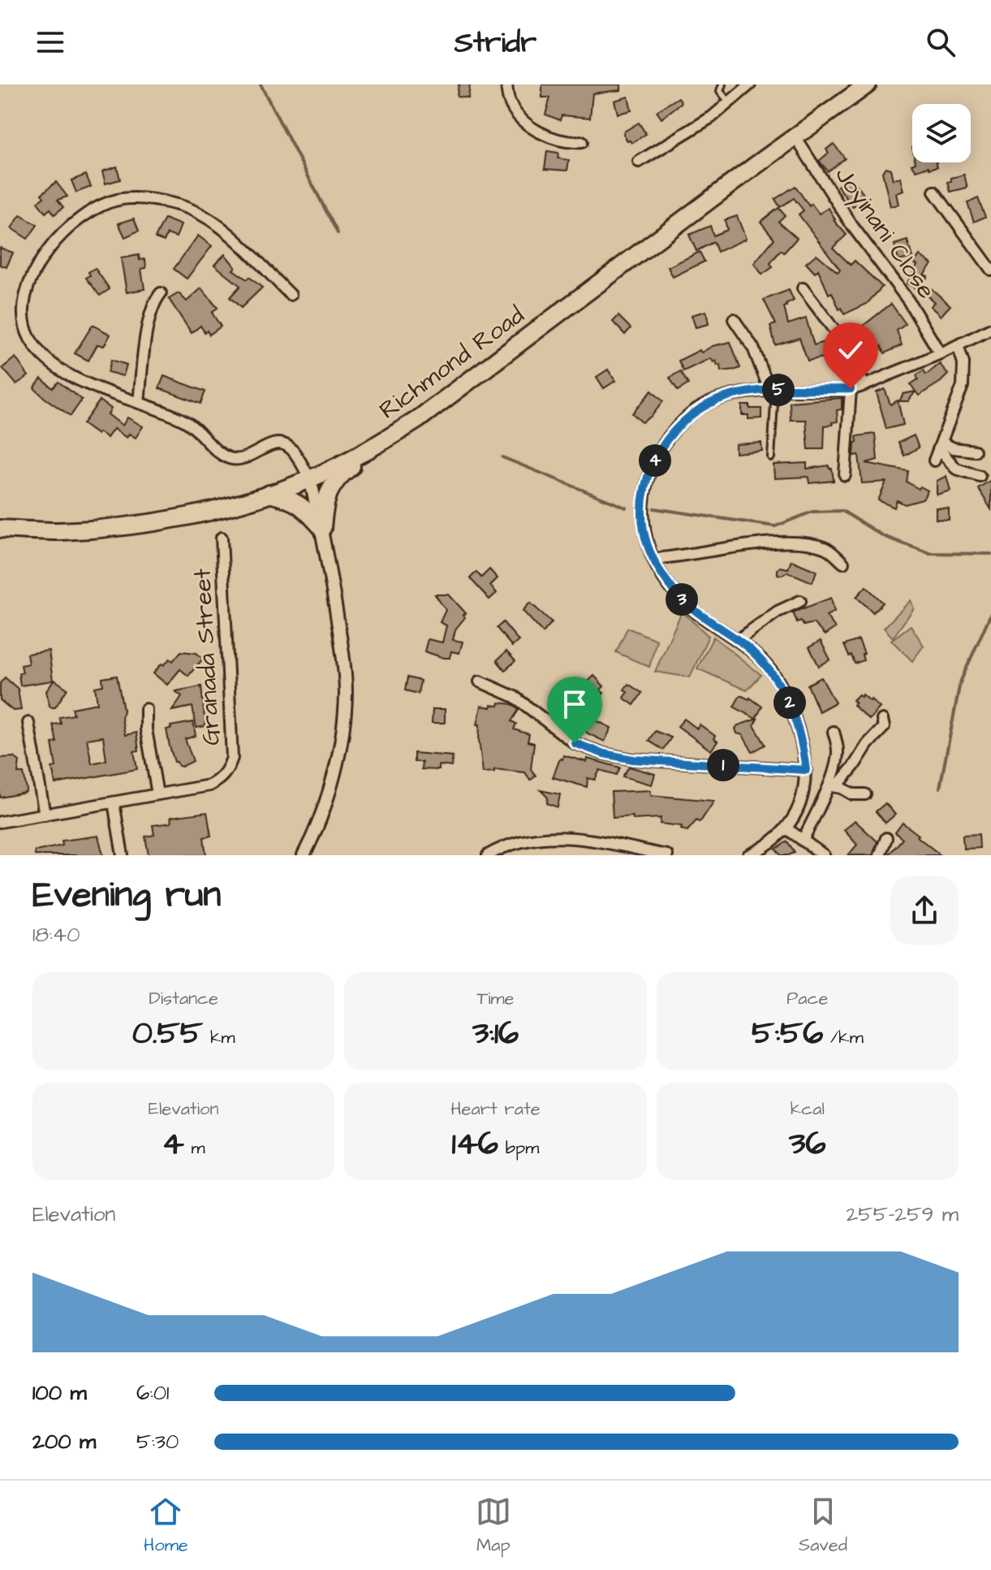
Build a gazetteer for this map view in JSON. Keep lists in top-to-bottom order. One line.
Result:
{"streets":{"highway":["Richmond Road"],"street":["Joyinani Close","Granada Street"]},"crossings":[["Joyinani Close","Richmond Road"]],"page":{"header":"Stridr","pins":["5","4","3","2","1"],"heading":["Evening run","18:40"],"stats":[["Distance","0.55 km"],["Time","3:16"],["Pace","5:56 /km"],["Elevation","4 m"],["Heart rate","146 bpm"],["kcal","36"]],"chart":["Elevation","255–259 m"],"list":[{"name":"100 m","note":"6:01"},{"name":"200 m","note":"5:30"}],"tabs":["Home","Map","Saved"]}}
